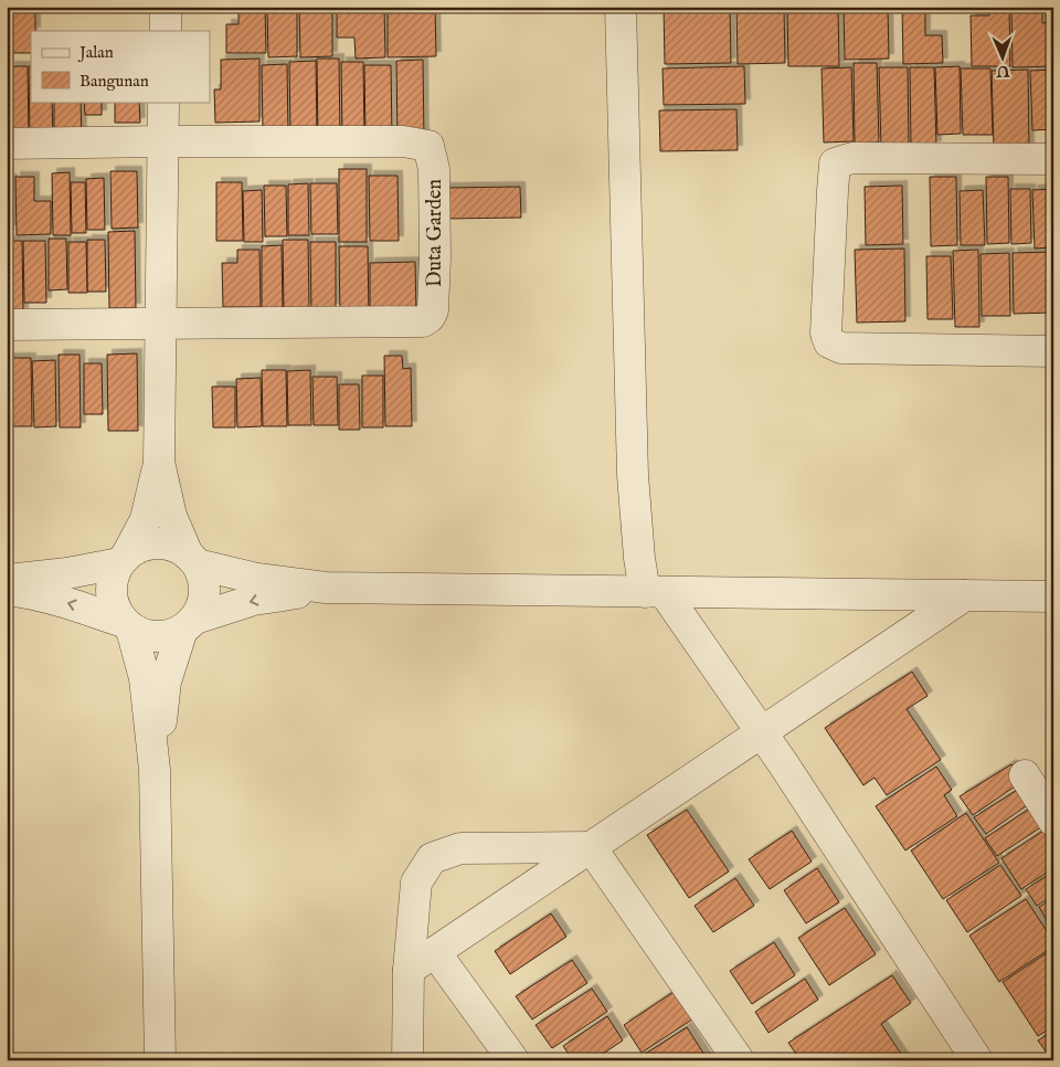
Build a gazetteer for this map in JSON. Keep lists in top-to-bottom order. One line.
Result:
{"streets":{"street":["Duta Garden"]},"legend":["Jalan","Bangunan"],"north":"bottom"}
